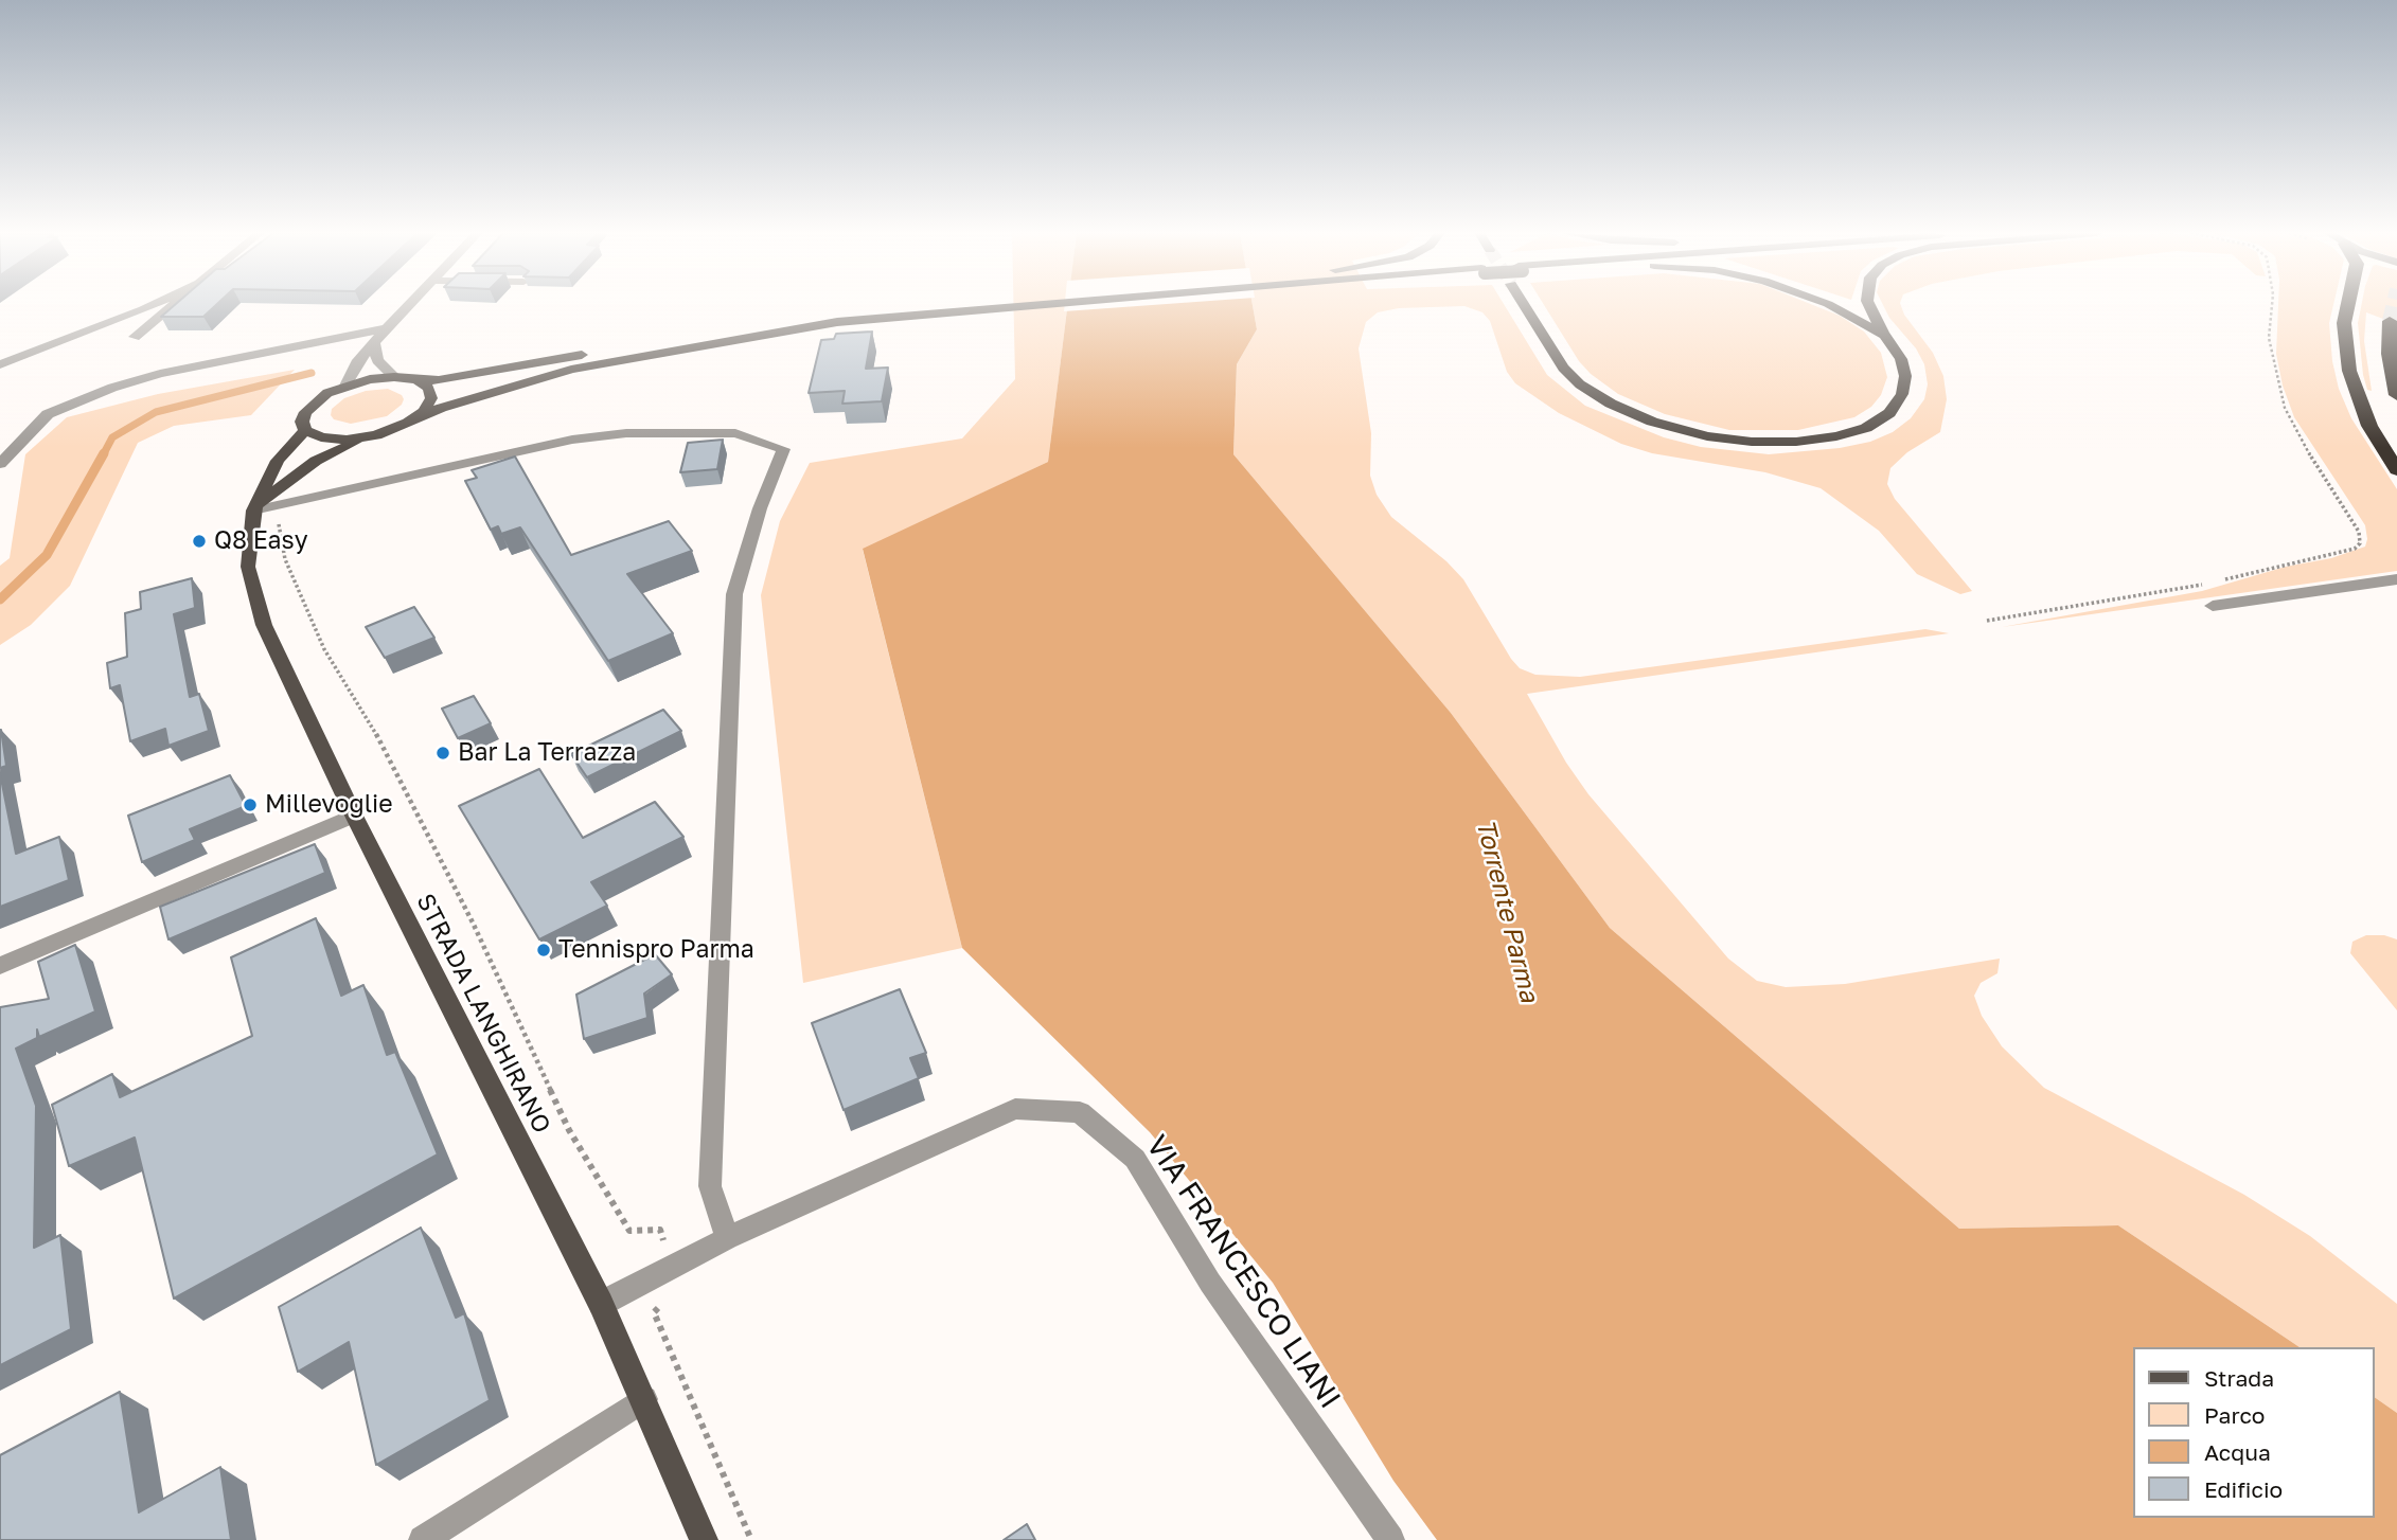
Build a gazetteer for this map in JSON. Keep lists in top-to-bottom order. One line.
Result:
{"streets":{"main road":["STRADA LANGHIRANO"],"street":["VIA FRANCESCO LIANI"]},"crossings":[["STRADA LANGHIRANO","VIA FRANCESCO LIANI"]],"water":["Torrente Parma"],"places":["Q8 Easy","Bar La Terrazza","Millevoglie","Tennispro Parma"],"legend":["Strada","Parco","Acqua","Edificio"]}
